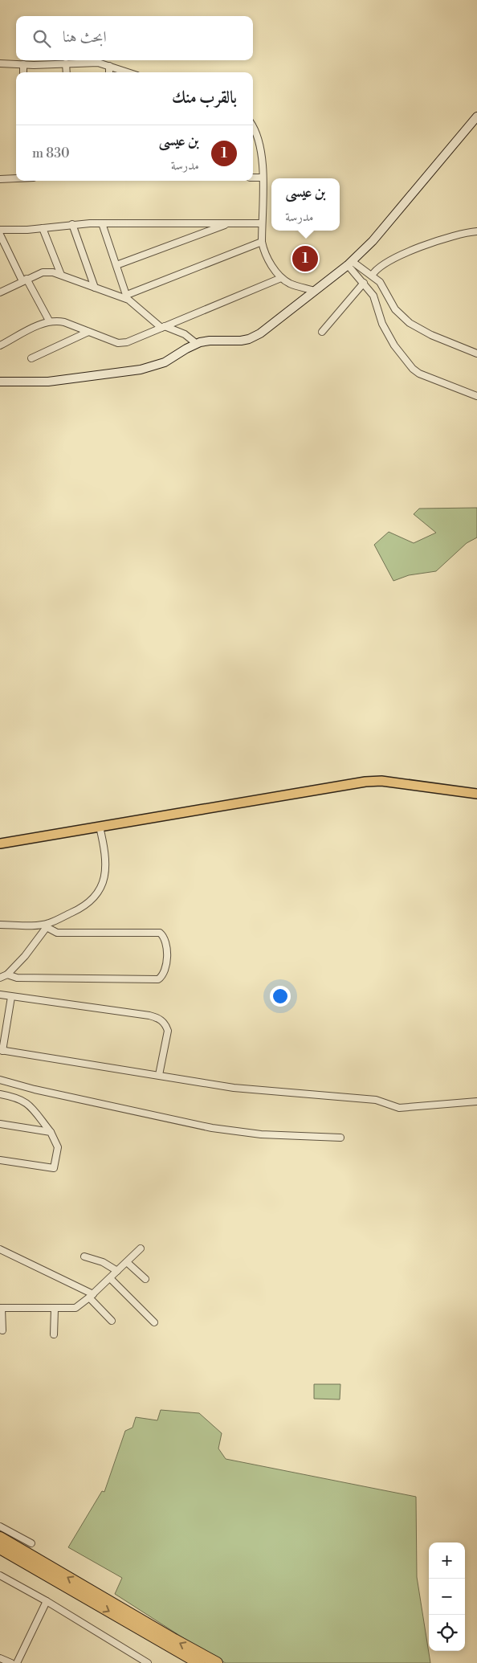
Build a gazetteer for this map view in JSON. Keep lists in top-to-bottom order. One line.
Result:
{"page":{"search":"ابحث هنا","heading":"بالقرب منك","list":[{"mark":"1","name":"بن عيسى","note":"مدرسة","value":"830 m"}],"popup":["بن عيسى","مدرسة"],"pins":"1","map_buttons":["+","−"]}}
